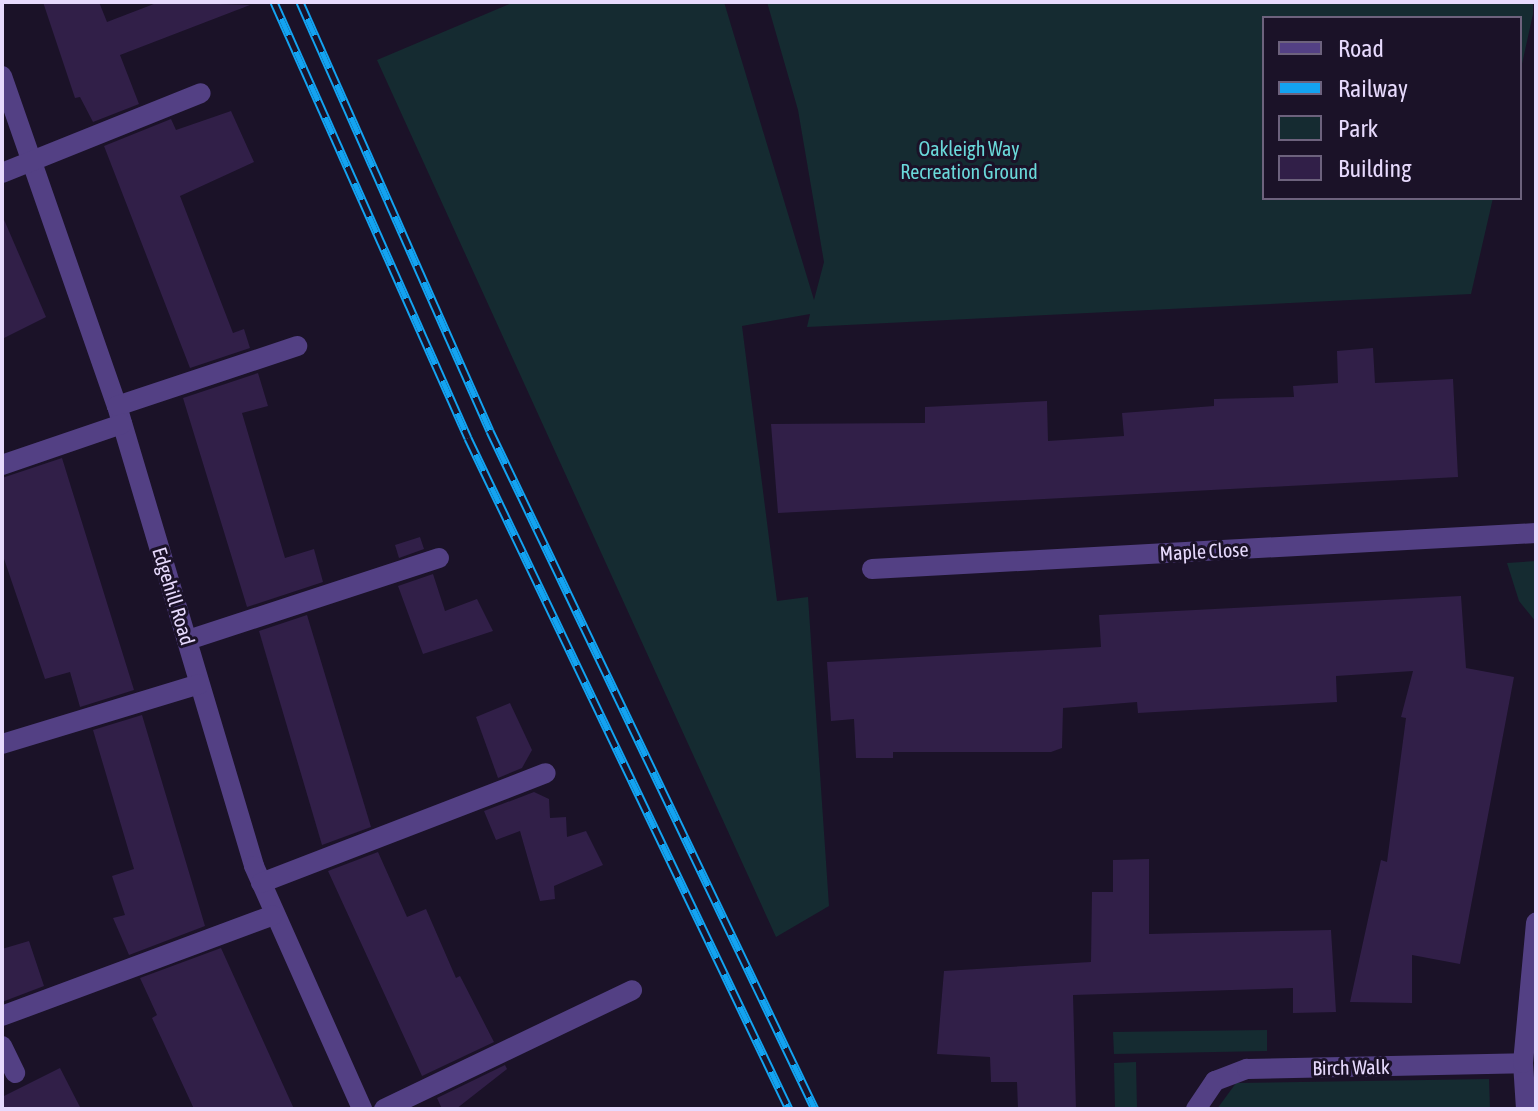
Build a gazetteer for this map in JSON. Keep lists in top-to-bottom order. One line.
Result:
{"streets":{"street":["Maple Close","Edgehill Road","Birch Walk"]},"parks":["Oakleigh Way Recreation Ground"],"legend":["Road","Railway","Park","Building"]}
